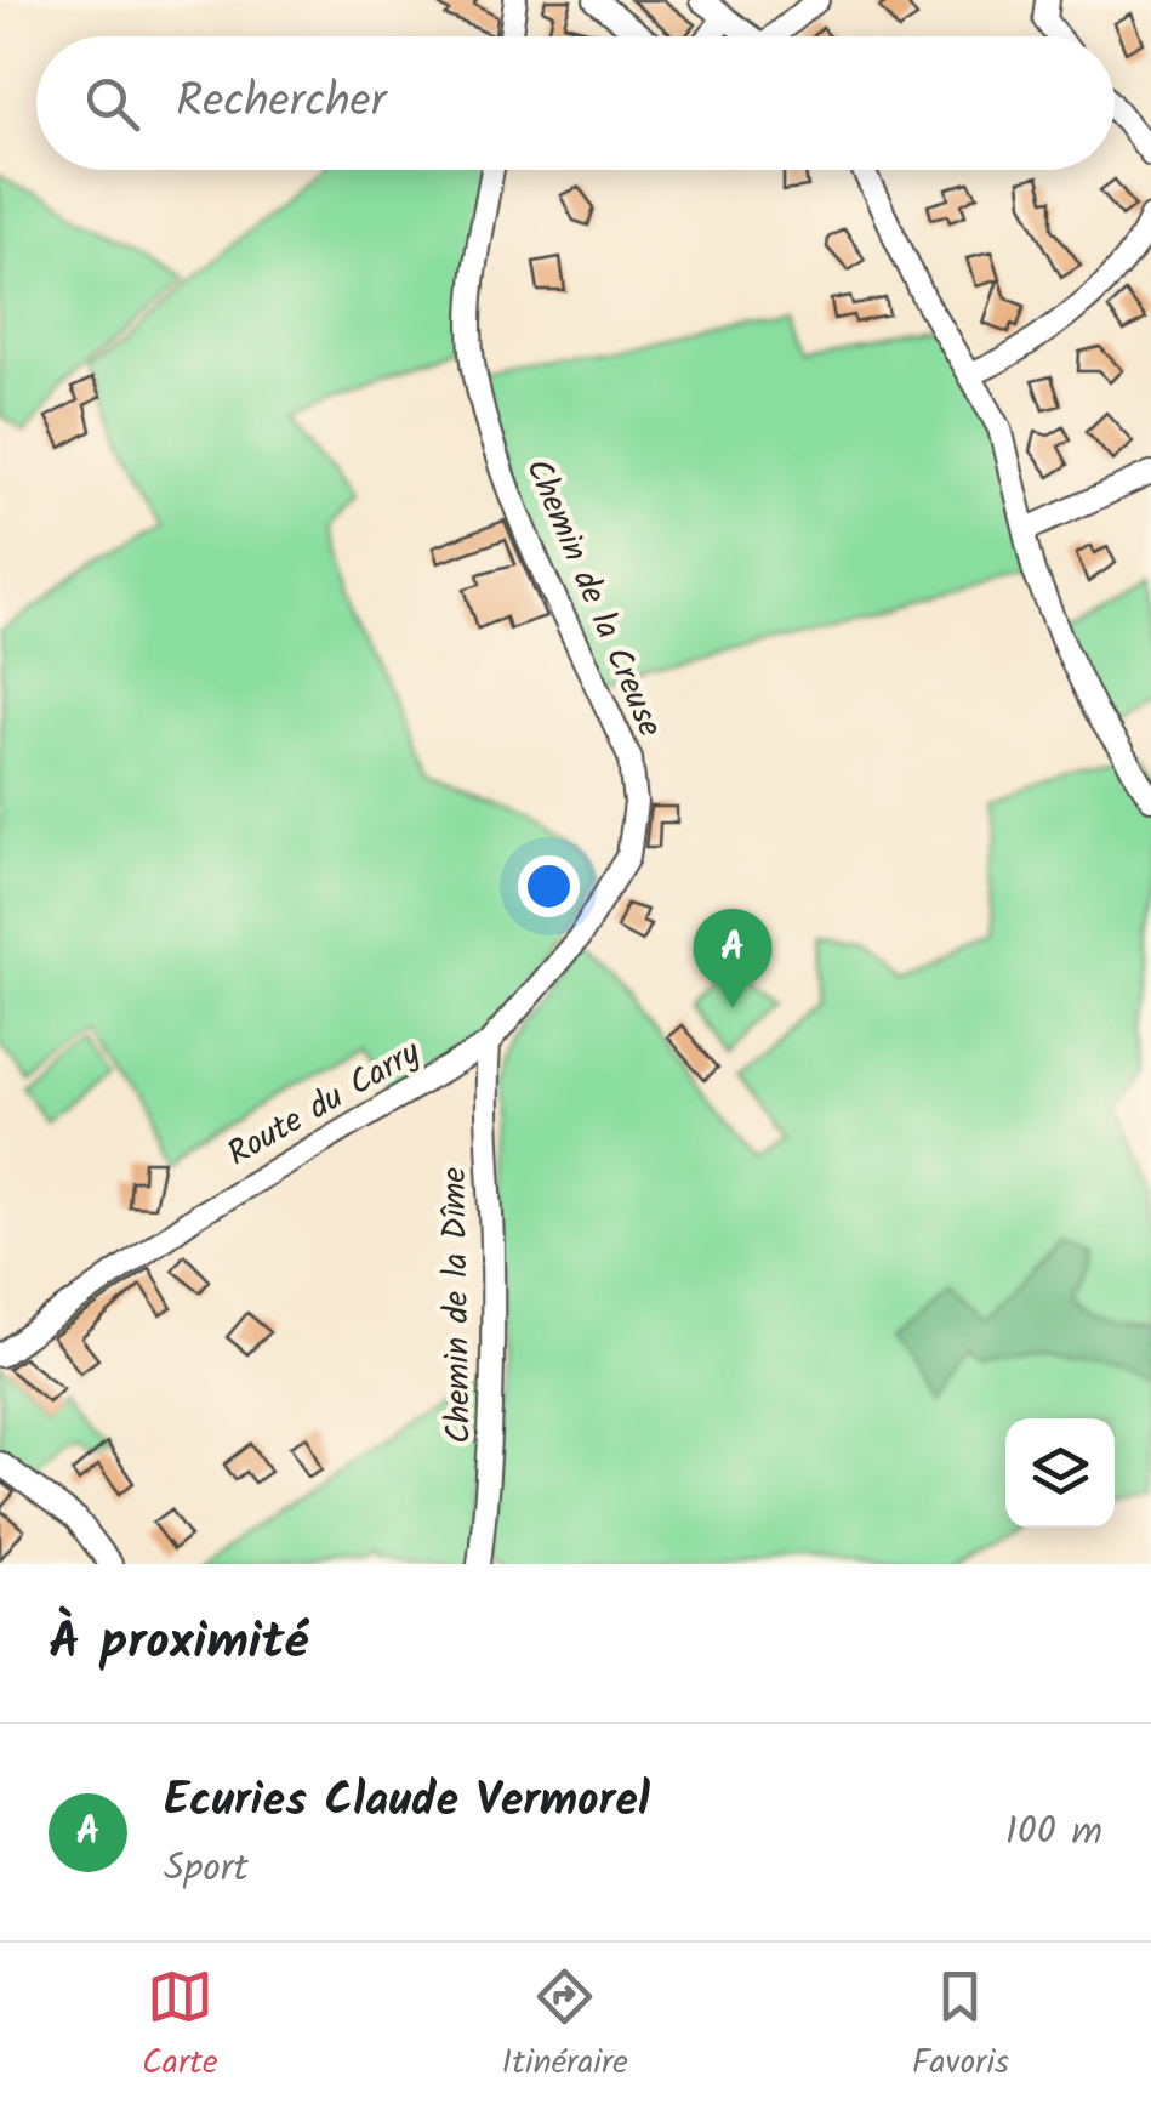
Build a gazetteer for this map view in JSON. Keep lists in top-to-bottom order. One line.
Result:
{"streets":{"street":["Chemin de la Creuse","Route du Carry","Chemin de la Dîme"]},"crossings":[["Chemin de la Creuse","Route du Carry"],["Route du Carry","Chemin de la Dîme"]],"page":{"search":"Rechercher","pins":"A","heading":"À proximité","list":[{"mark":"A","name":"Ecuries Claude Vermorel","note":"Sport","value":"100 m"}],"nav":["Carte","Itinéraire","Favoris"]}}
